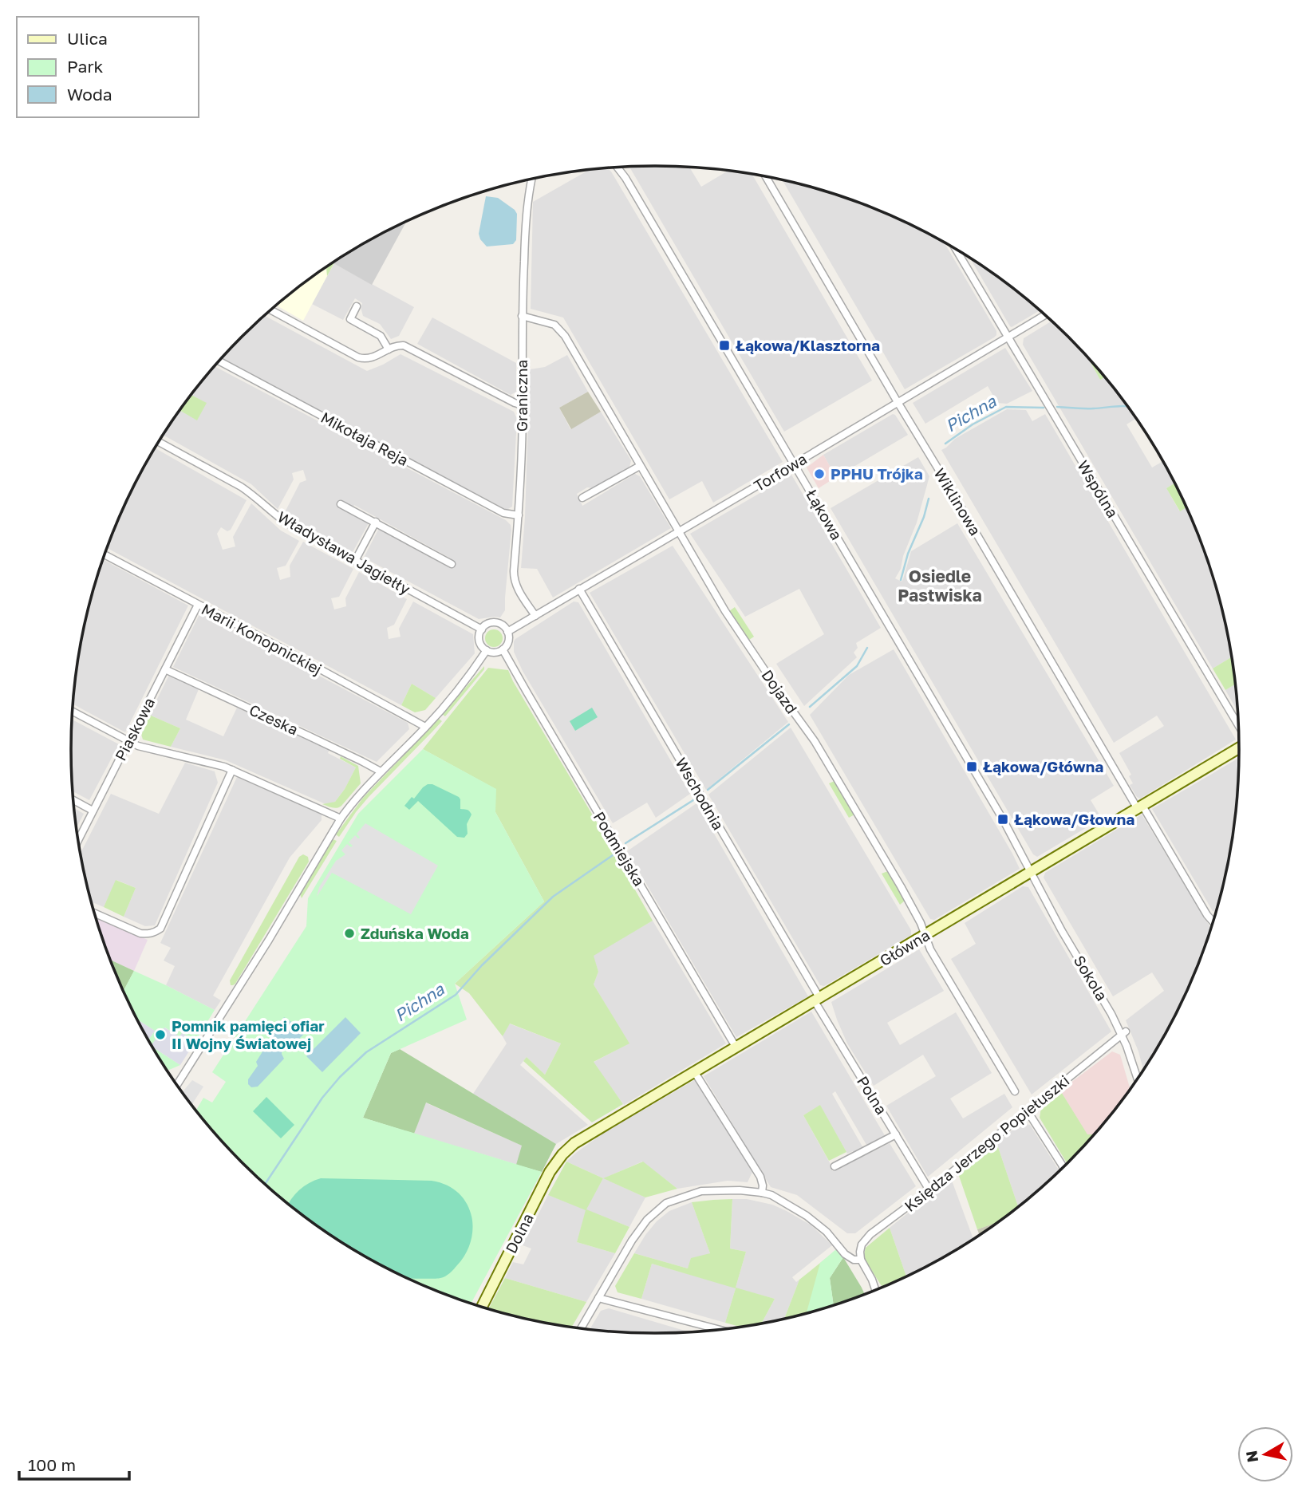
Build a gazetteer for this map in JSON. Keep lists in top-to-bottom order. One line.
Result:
{"streets":{"street":["Graniczna","Mikołaja Reja","Torfowa","Wspólna","Wiklinowa","Łąkowa","Władysława Jagiełły","Marii Konopnickiej","Dojazd","Czeska","Piaskowa","Wschodnia","Podmiejska","Główna","Sokola","Polna","Księdza Jerzego Popiełuszki","Dolna"]},"crossings":[["Graniczna","Mikołaja Reja"],["Graniczna","Torfowa"],["Graniczna","Dojazd"],["Torfowa","Wspólna"],["Torfowa","Wiklinowa"],["Torfowa","Łąkowa"],["Torfowa","Władysława Jagiełły"],["Torfowa","Dojazd"],["Torfowa","Wschodnia"],["Torfowa","Podmiejska"],["Wiklinowa","Główna"],["Łąkowa","Główna"],["Łąkowa","Sokola"],["Władysława Jagiełły","Podmiejska"],["Marii Konopnickiej","Piaskowa"],["Dojazd","Główna"],["Czeska","Piaskowa"],["Wschodnia","Główna"],["Wschodnia","Polna"],["Podmiejska","Główna"],["Główna","Sokola"],["Główna","Polna"],["Główna","Dolna"],["Sokola","Księdza Jerzego Popiełuszki"],["Polna","Księdza Jerzego Popiełuszki"]],"districts":["Osiedle Pastwiska"],"water":["Pichna"],"places":{"transit":["Łąkowa/Klasztorna","Łąkowa/Główna","Łąkowa/Głowna"],"other":["PPHU Trójka","Zduńska Woda","Pomnik pamięci ofiar II Wojny Światowej"]},"legend":["Ulica","Park","Woda"],"scale_bar":"100 m","north":"left"}
